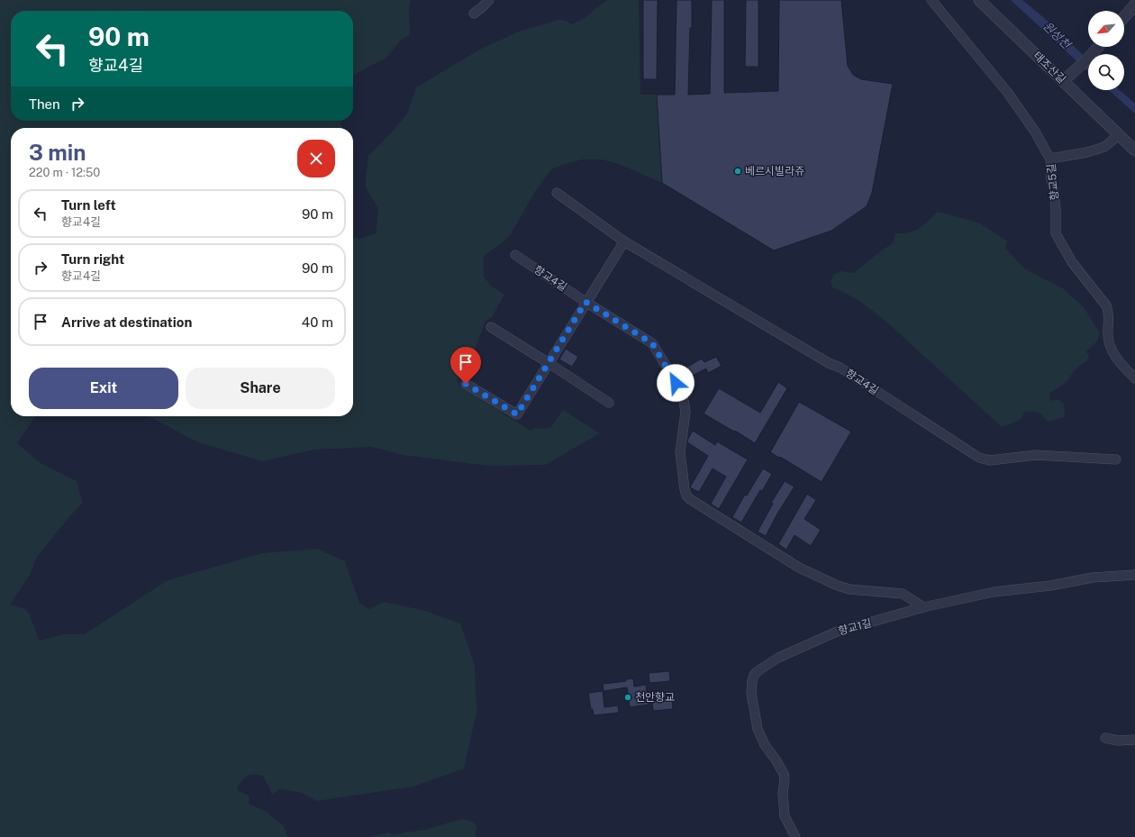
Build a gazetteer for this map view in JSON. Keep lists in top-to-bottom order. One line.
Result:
{"streets":{"street":["태조산길","향교5길","향교4길","향교1길"]},"crossings":[["향교4길","향교1길"]],"water":["원성천"],"places":["베르시빌라쥬","천안향교"],"north":"bottom left","page":{"turn":["90 m","향교4길"],"then":"Then","heading":["3 min","220 m · 12:50"],"list":[{"name":"Turn left","note":"향교4길","value":"90 m"},{"name":"Turn right","note":"향교4길","value":"90 m"},{"name":"Arrive at destination","value":"40 m"}],"buttons":["Exit","Share"]}}
